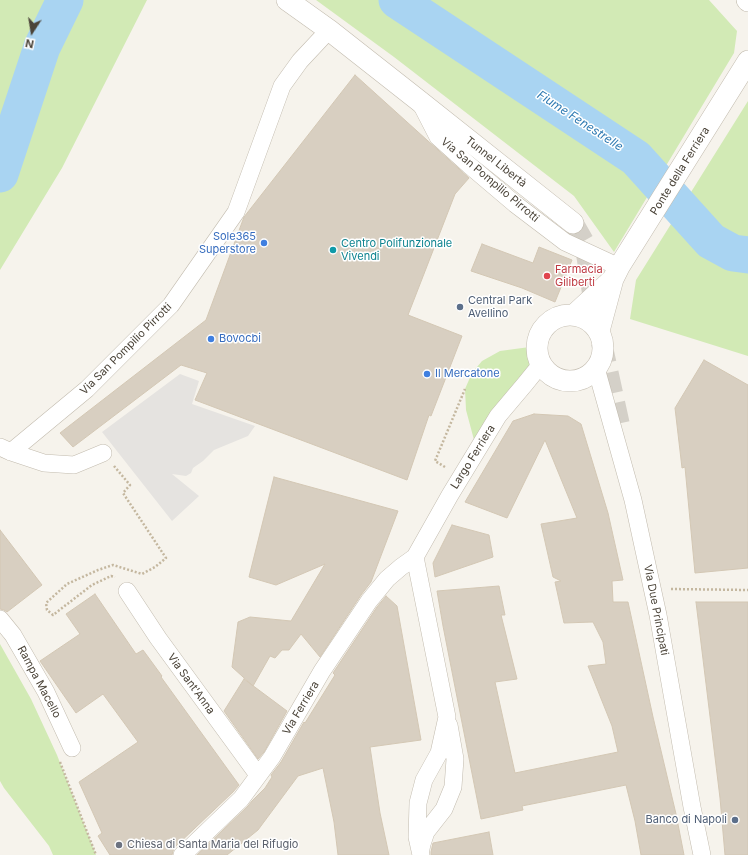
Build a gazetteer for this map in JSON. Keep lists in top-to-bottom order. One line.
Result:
{"streets":{"street":["Tunnel Libertà","Ponte della Ferriera","Via San Pompilio Pirrotti","Largo Ferriera","Via Due Principati","Rampa Macello","Via Sant'Anna","Via Ferriera"]},"crossings":[["Tunnel Libertà","Via San Pompilio Pirrotti"],["Ponte della Ferriera","Via San Pompilio Pirrotti"],["Largo Ferriera","Via Due Principati"],["Largo Ferriera","Via Ferriera"],["Via Sant'Anna","Via Ferriera"]],"water":["Fiume Fenestrelle"],"places":["Sole365 Superstore","Centro Polifunzionale Vivendi","Farmacia Giliberti","Central Park Avellino","Bovocbi","Il Mercatone","Banco di Napoli","Chiesa di Santa Maria del Rifugio"],"north":"bottom"}
